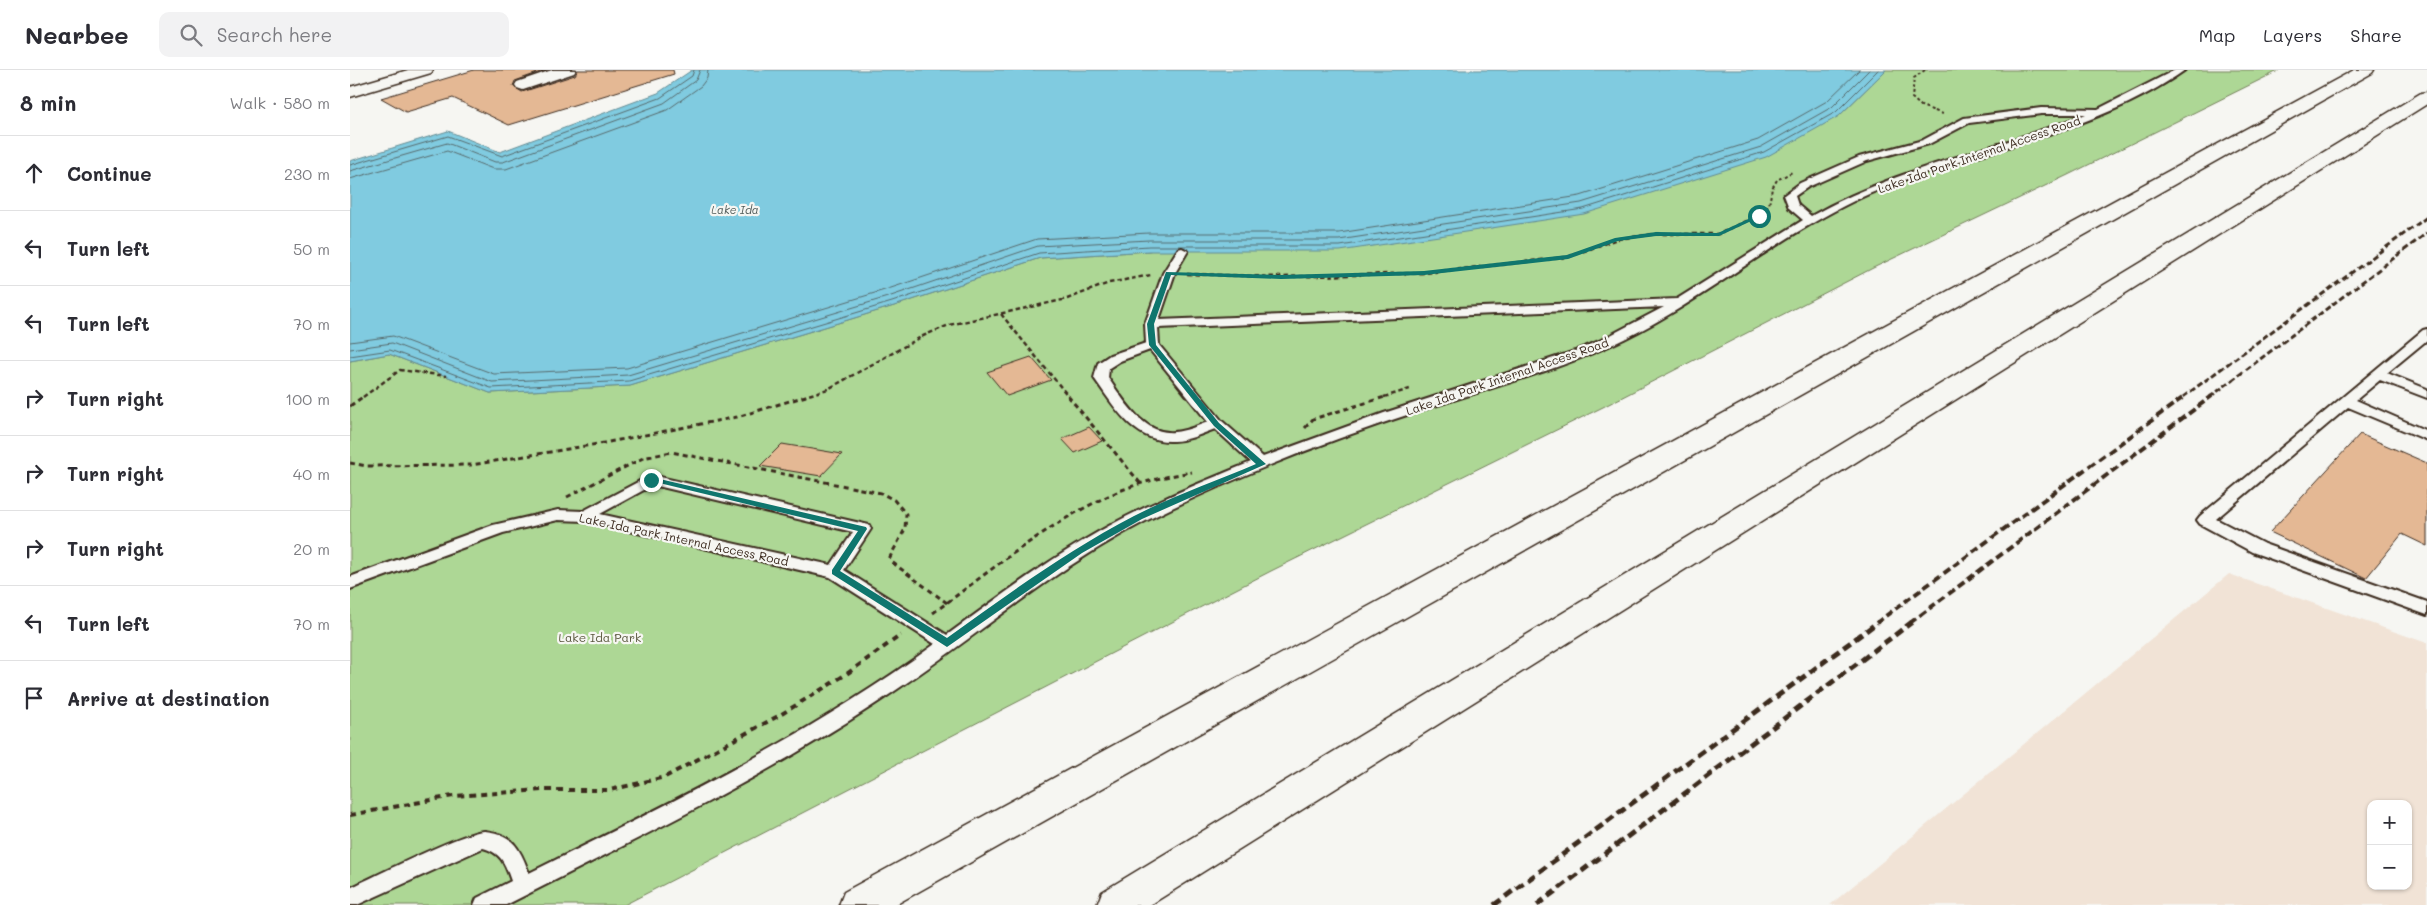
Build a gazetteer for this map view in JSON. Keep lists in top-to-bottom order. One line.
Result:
{"streets":{"lane":["Lake Ida Park Internal Access Road"]},"water":["Lake Ida"],"parks":["Lake Ida Park"],"page":{"header":"Nearbee","search":"Search here","nav":["Map","Layers","Share"],"heading":["8 min","Walk · 580 m"],"list":[["Continue","230 m"],["Turn left","50 m"],["Turn left","70 m"],["Turn right","100 m"],["Turn right","40 m"],["Turn right","20 m"],["Turn left","70 m"],"Arrive at destination"],"map_buttons":["+","−"]}}
